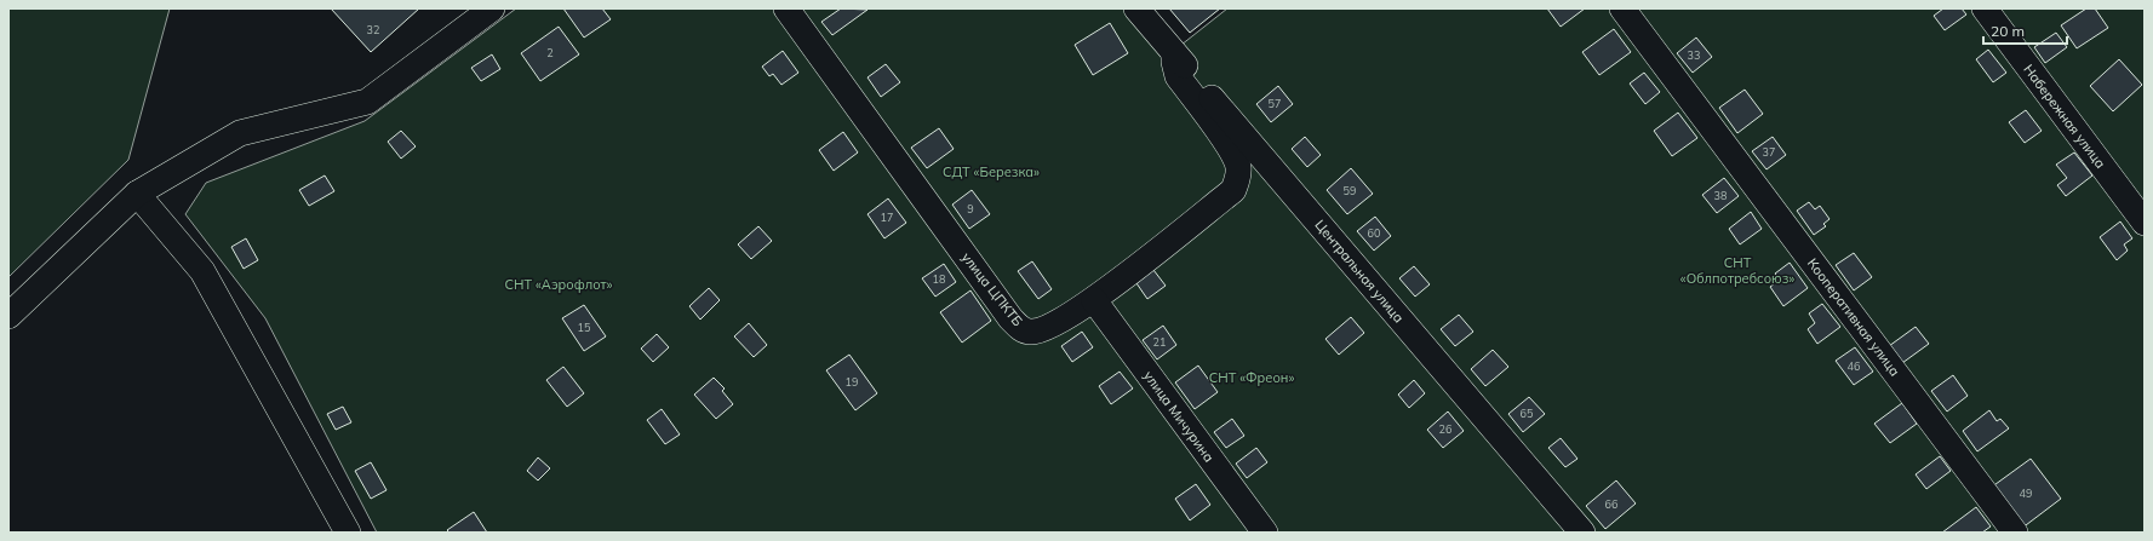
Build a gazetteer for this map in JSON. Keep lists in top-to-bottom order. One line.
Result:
{"streets":{"street":["Набережная улица","Центральная улица","улица ЦПКТБ","Кооперативная улица","улица Мичурина"]},"crossings":[["Центральная улица","улица ЦПКТБ"],["улица ЦПКТБ","улица Мичурина"]],"parks":["СДТ «Березка»","СНТ «Облпотребсоюз»","СНТ «Аэрофлот»","СНТ «Фреон»"],"house_numbers":["32","2","33","57","37","59","38","9","17","60","18","15","21","46","19","65","26","49","66"],"scale_bar":"20 m"}
